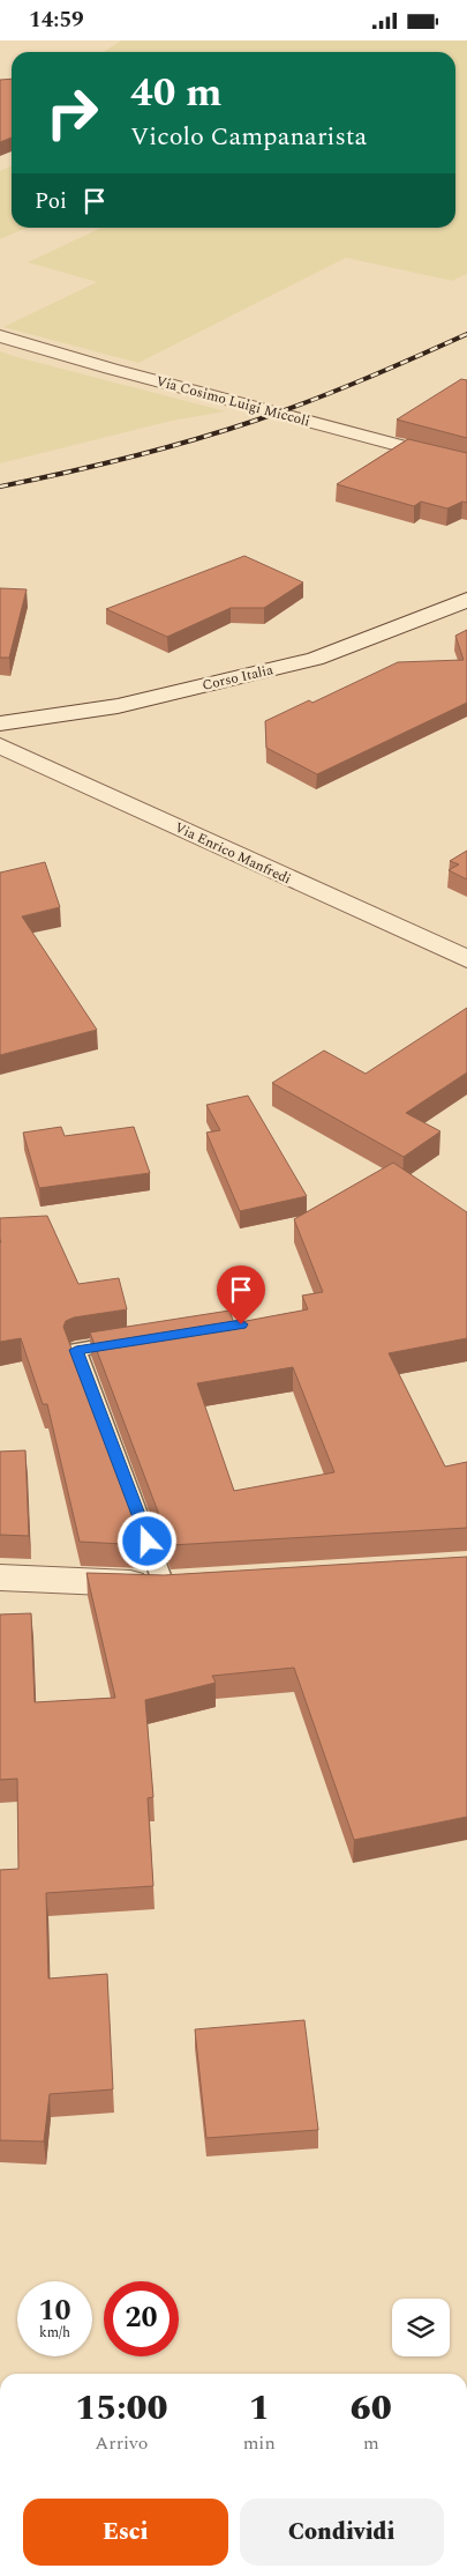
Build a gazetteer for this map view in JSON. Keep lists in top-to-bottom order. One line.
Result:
{"streets":{"street":["Via Cosimo Luigi Miccoli","Corso Italia","Via Enrico Manfredi"]},"page":{"status":"14:59","turn":["40 m","Vicolo Campanarista"],"then":"Poi","speed":"10 km/h","limit":"20","eta":["15:00","Arrivo","1","min","60","m"],"buttons":["Esci","Condividi"]}}
